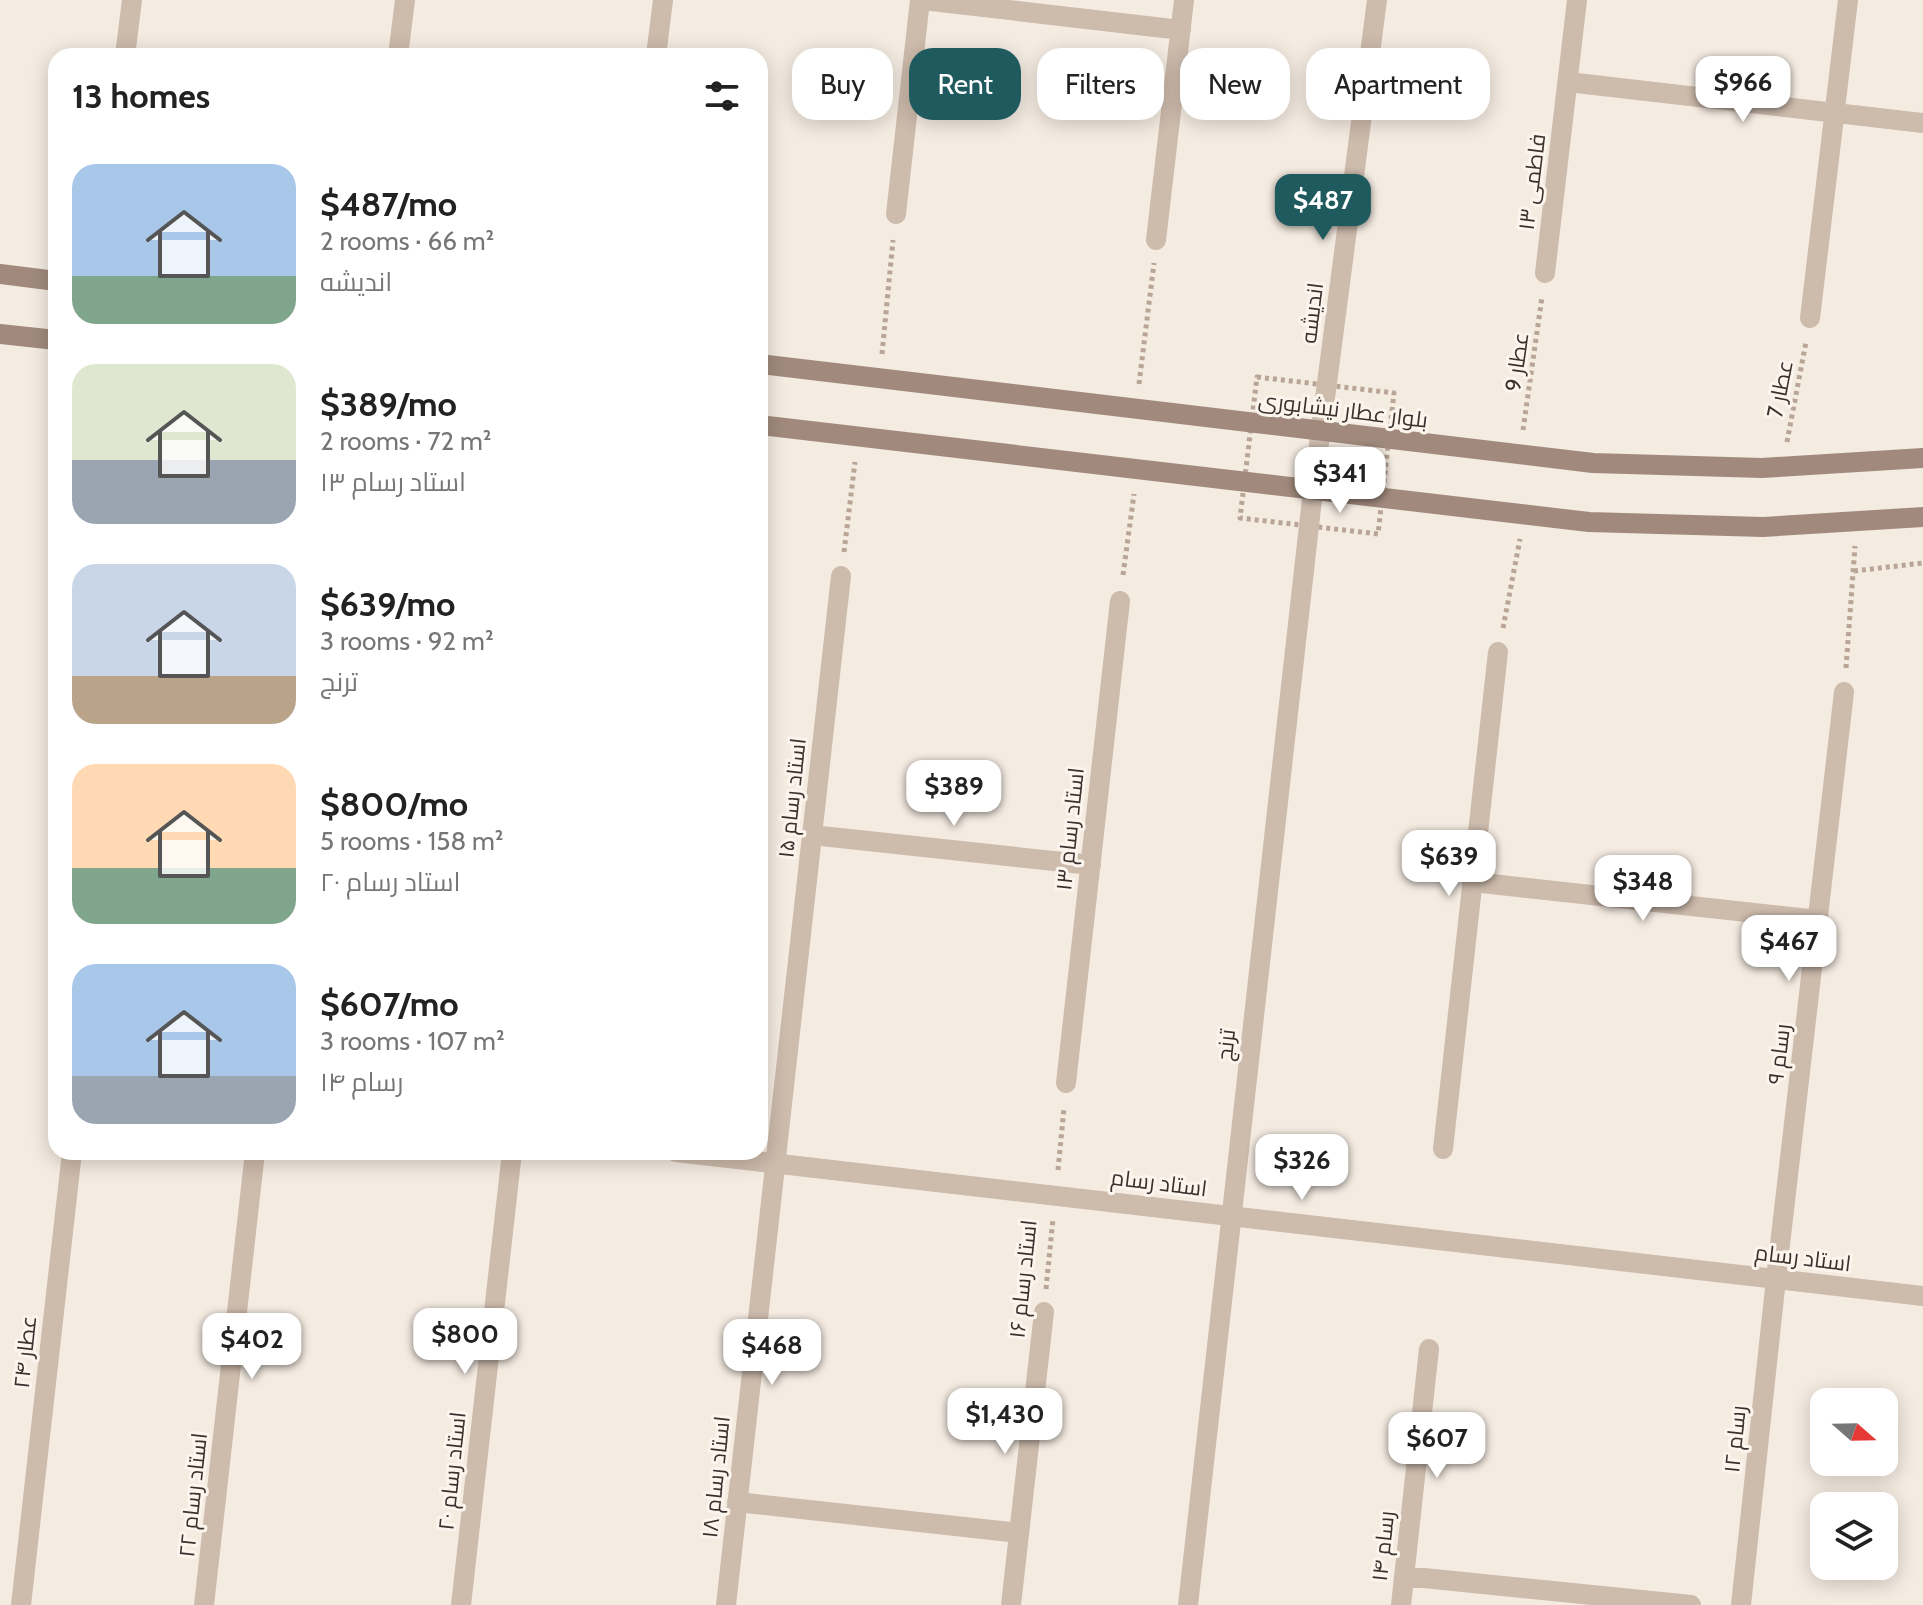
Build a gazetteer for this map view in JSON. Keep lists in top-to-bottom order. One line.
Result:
{"streets":{"street":["فاطمی ۱۳","اندیشه","بلوار عطار نیشابوری","استاد رسام ۱۵","استاد رسام ۱۳","ترنج","رسام ۹","استاد رسام","استاد رسام ۱۶","عطار ۲۴","رسام ۱۲","استاد رسام ۲۰","استاد رسام ۱۸","استاد رسام ۲۲","رسام ۱۴"],"path":["عطار 9","عطار 7"]},"crossings":[["فاطمی ۱۳","عطار 9"],["اندیشه","بلوار عطار نیشابوری"],["اندیشه","ترنج"],["عطار 9","بلوار عطار نیشابوری"],["عطار 7","بلوار عطار نیشابوری"],["استاد رسام ۱۵","استاد رسام"],["استاد رسام ۱۵","استاد رسام ۱۸"],["ترنج","استاد رسام"],["رسام ۹","استاد رسام"],["رسام ۹","رسام ۱۲"],["استاد رسام","استاد رسام ۱۶"],["استاد رسام","رسام ۱۲"],["استاد رسام","استاد رسام ۱۸"]],"north":"right","page":{"chip":["Buy","Rent","Filters","New","Apartment"],"heading":"13 homes","price":["$966","$487","$341","$389","$639","$348","$467","$326","$800","$402","$468","$1,430","$607"],"list":[{"name":"$487/mo","note":"2 rooms · 66 m² · اندیشه"},{"name":"$389/mo","note":"2 rooms · 72 m² · استاد رسام ۱۳"},{"name":"$639/mo","note":"3 rooms · 92 m² · ترنج"},{"name":"$800/mo","note":"5 rooms · 158 m² · استاد رسام ۲۰"},{"name":"$607/mo","note":"3 rooms · 107 m² · رسام ۱۴"}]}}
